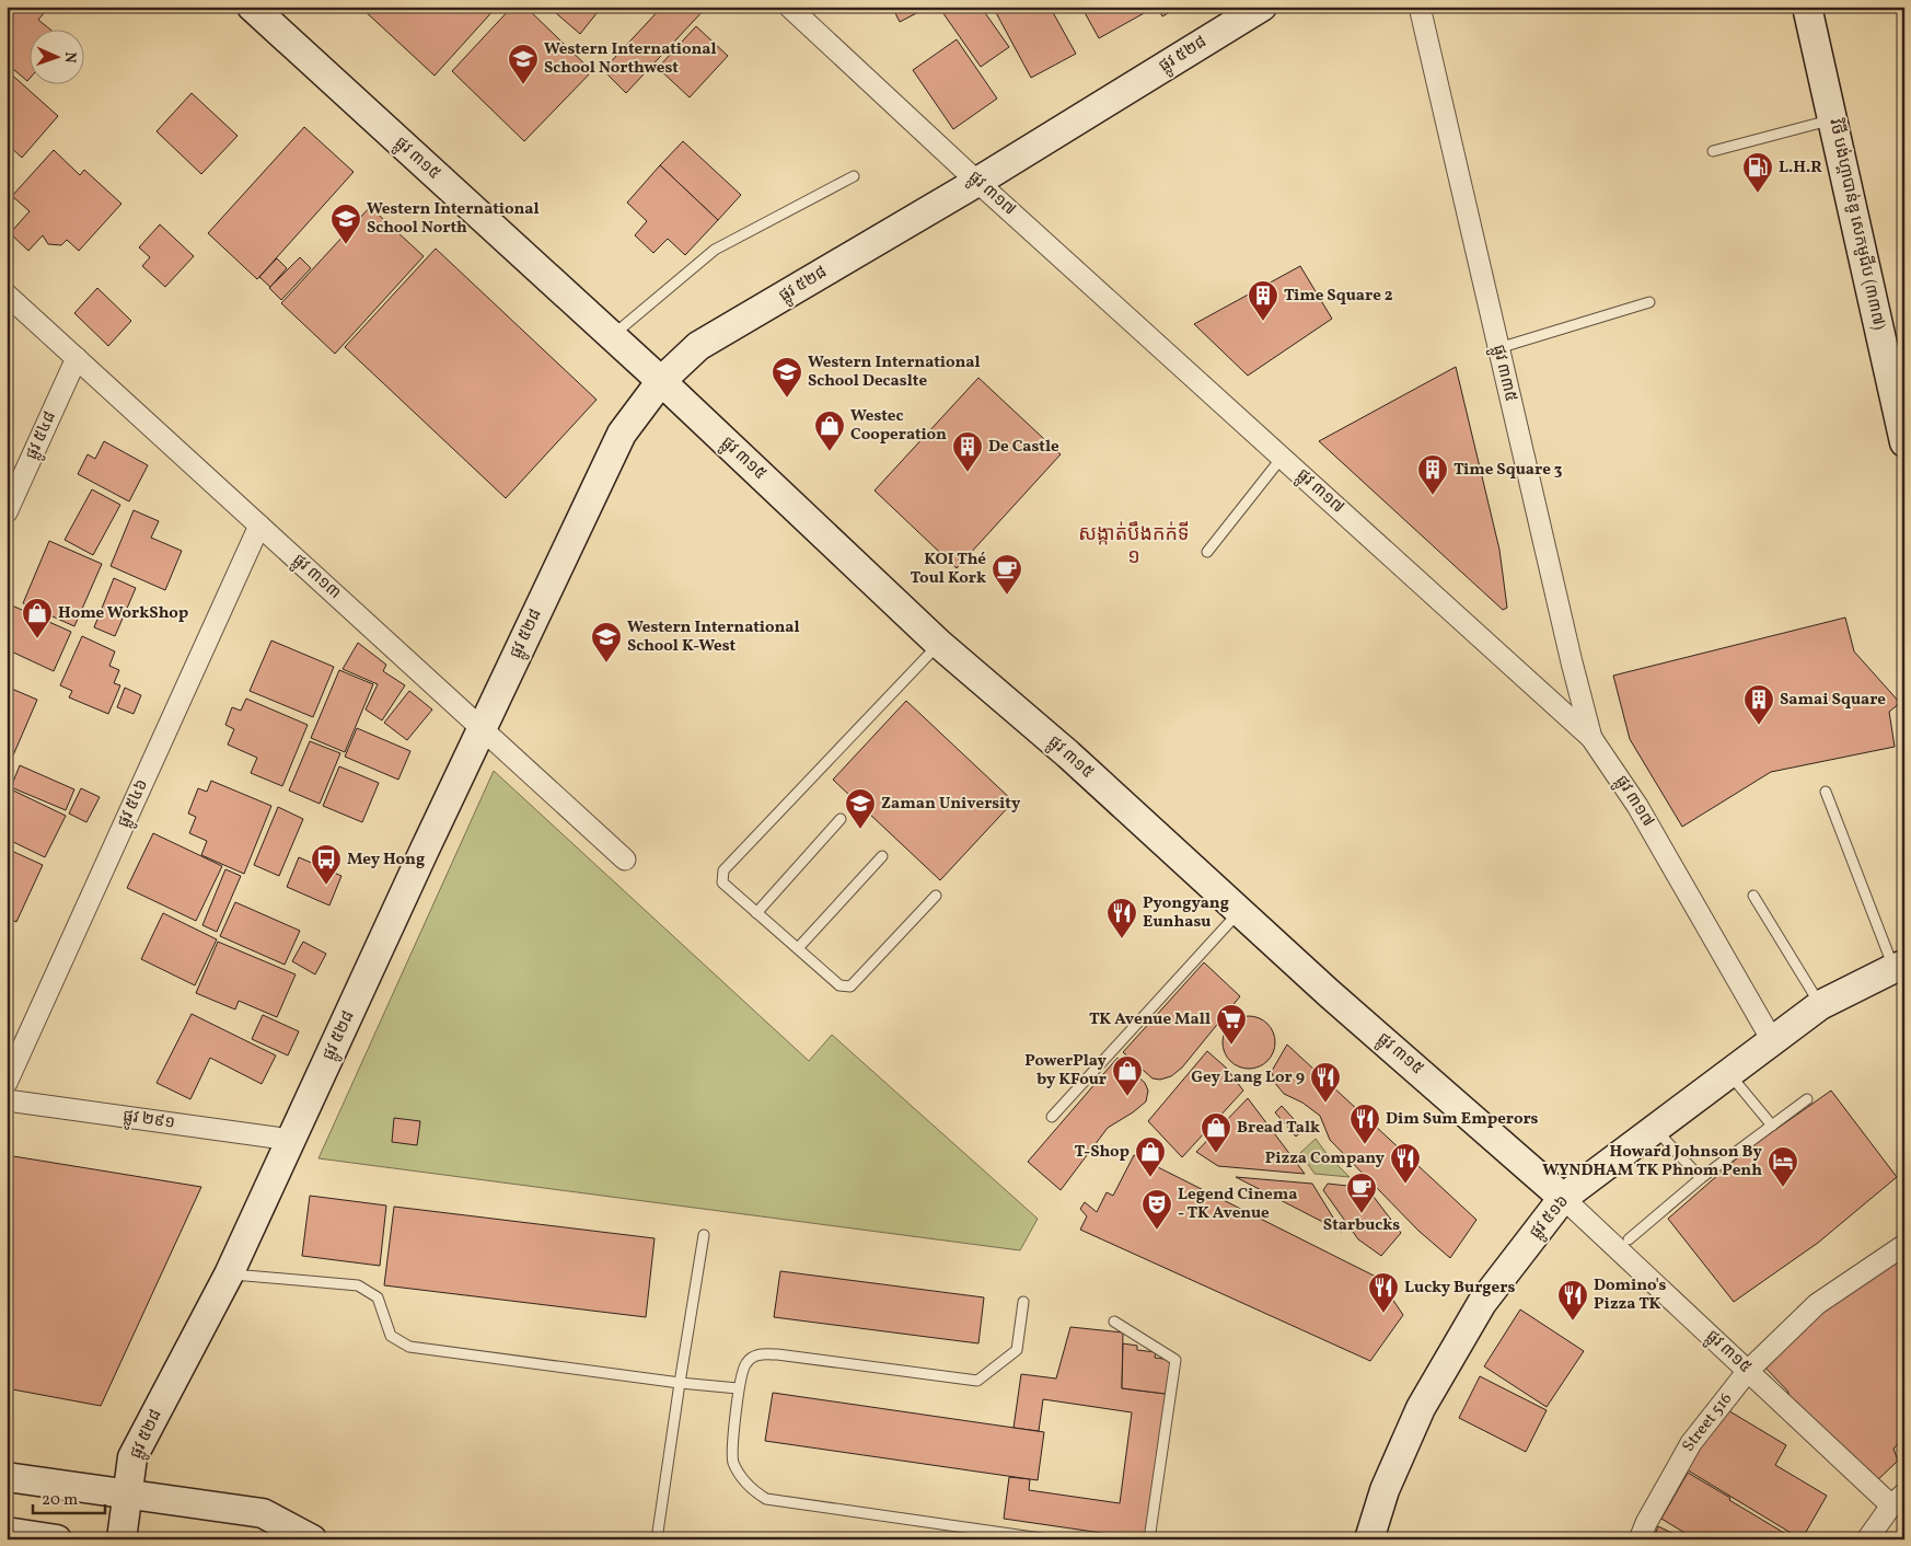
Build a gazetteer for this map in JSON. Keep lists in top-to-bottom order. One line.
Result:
{"streets":{"street":["ផ្លូវ ៥២៨","ផ្លូវ ៣១៥","ផ្លូវ ៣១៧","វិថី បង់ហ្គាបាន់ឌូ សេកមូជីប (៣៣៧)","ផ្លូវ ៣៣៥","ផ្លូវ ៥៤៨","ផ្លូវ ៣១៣","ផ្លូវ ៥៤៦","ផ្លូវ ២៩១","ផ្លូវ ៥១៦","Street 516"]},"crossings":[["ផ្លូវ ៥២៨","ផ្លូវ ៣១៥"],["ផ្លូវ ៥២៨","ផ្លូវ ៣១៧"],["ផ្លូវ ៥២៨","ផ្លូវ ៣១៣"],["ផ្លូវ ៥២៨","ផ្លូវ ២៩១"],["ផ្លូវ ៣១៥","ផ្លូវ ៥១៦"],["ផ្លូវ ៣១៥","Street 516"],["ផ្លូវ ៣១៧","ផ្លូវ ៣៣៥"],["ផ្លូវ ៣១៧","ផ្លូវ ៥១៦"],["ផ្លូវ ៥៤៨","ផ្លូវ ៣១៣"],["ផ្លូវ ៣១៣","ផ្លូវ ៥៤៦"]],"districts":["សង្កាត់បឹងកក់ទី ១"],"places":{"school or university":["Western International School Northwest","Western International School North","Western International School Decaslte","Western International School K-West","Zaman University"],"fuel station":["L.H.R"],"building":["Time Square 2","De Castle","Time Square 3","Samai Square"],"shop":["Westec Cooperation","Home WorkShop","PowerPlay by KFour","Bread Talk","T-Shop"],"cafe":["KOI Thé Toul Kork","Starbucks"],"bus stop":["Mey Hong"],"restaurant":["Pyongyang Eunhasu","Gey Lang Lor 9","Dim Sum Emperors","Pizza Company","Lucky Burgers","Domino's Pizza TK"],"supermarket":["TK Avenue Mall"],"hotel":["Howard Johnson By WYNDHAM TK Phnom Penh"],"theatre":["Legend Cinema - TK Avenue"]},"scale_bar":"20 m","north":"right"}
